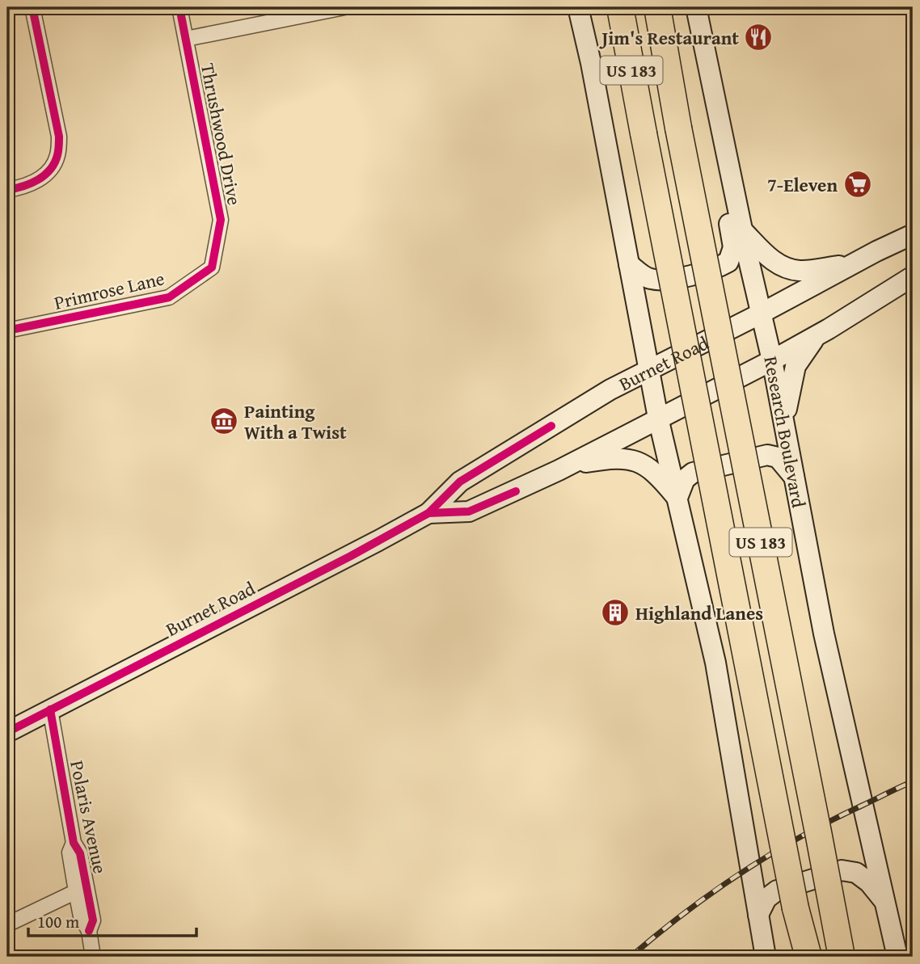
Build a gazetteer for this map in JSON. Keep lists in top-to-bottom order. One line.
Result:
{"streets":{"highway":["US 183"],"main road":["Burnet Road","Research Boulevard"],"street":["Thrushwood Drive","Primrose Lane","Polaris Avenue"]},"crossings":[["Thrushwood Drive","Primrose Lane"],["Burnet Road","Research Boulevard"],["Burnet Road","Polaris Avenue"]],"places":{"restaurant":["Jim's Restaurant"],"supermarket":["7-Eleven"],"museum":["Painting With a Twist"],"building":["Highland Lanes"]},"scale_bar":"100 m"}
